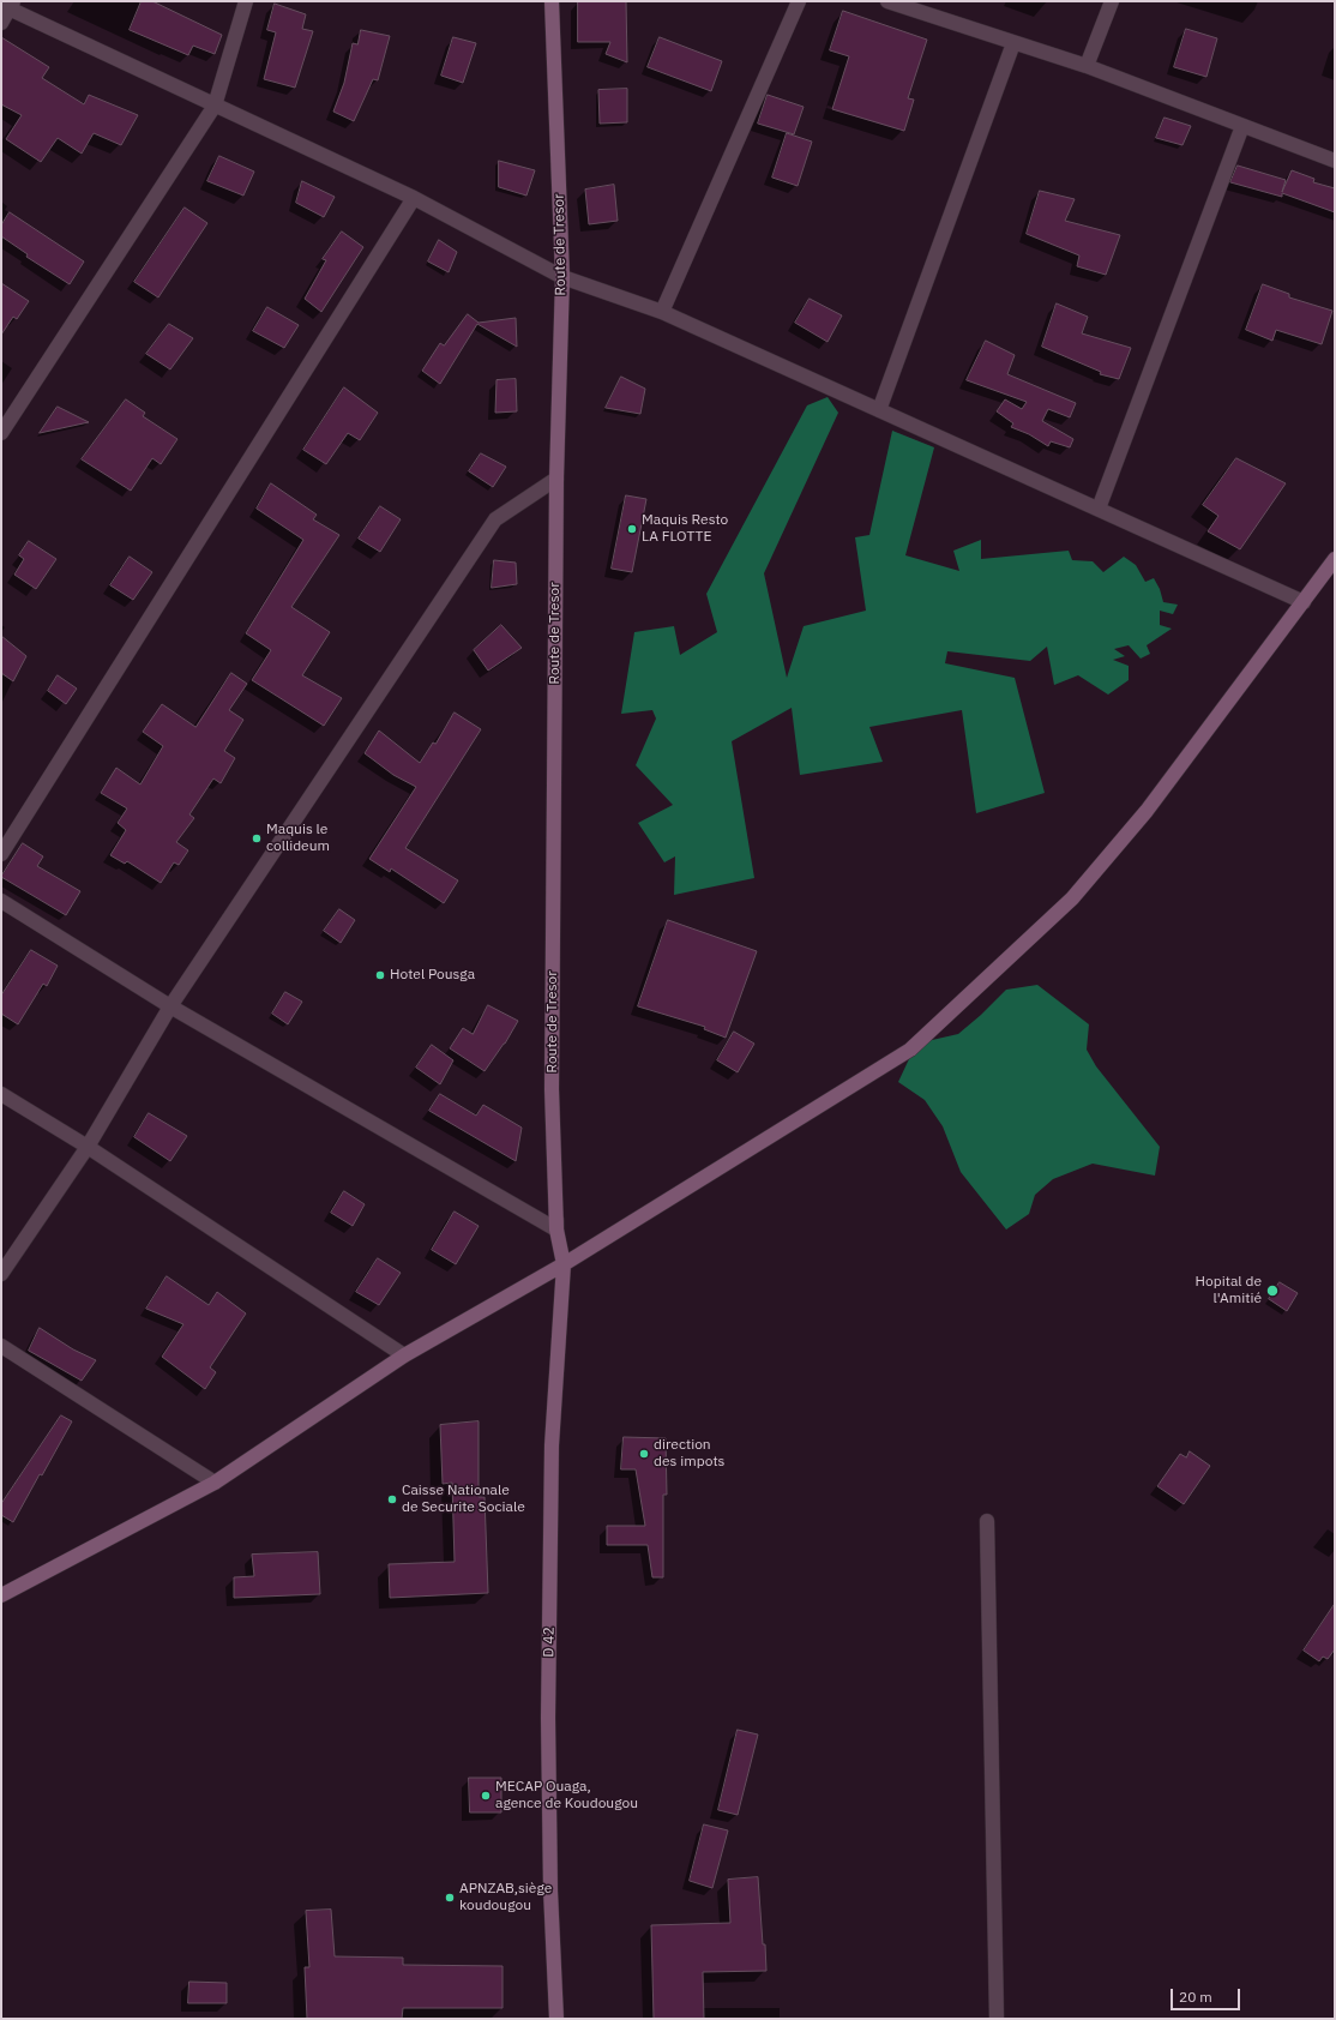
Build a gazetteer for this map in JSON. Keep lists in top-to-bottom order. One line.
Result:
{"streets":{"street":["Route de Tresor","D 42"]},"crossings":[["Route de Tresor","D 42"]],"places":["Maquis Resto LA FLOTTE","Maquis le collideum","Hotel Pousga","Hopital de l'Amitié","direction des impots","Caisse Nationale de Securite Sociale","MECAP Ouaga, agence de Koudougou","APNZAB,siège koudougou"],"scale_bar":"20 m"}
